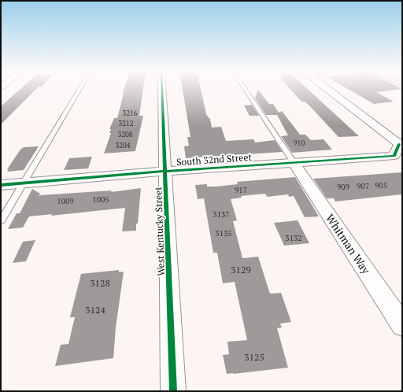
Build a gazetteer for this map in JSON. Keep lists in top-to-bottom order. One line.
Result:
{"streets":{"street":["South 32nd Street","West Kentucky Street","Whitman Way"]},"crossings":[["South 32nd Street","West Kentucky Street"],["South 32nd Street","Whitman Way"]],"house_numbers":["3216","3212","3208","910","3204","905","907","909","917","1005","1009","3137","3135","3132","3129","3128","3124","3125"]}
